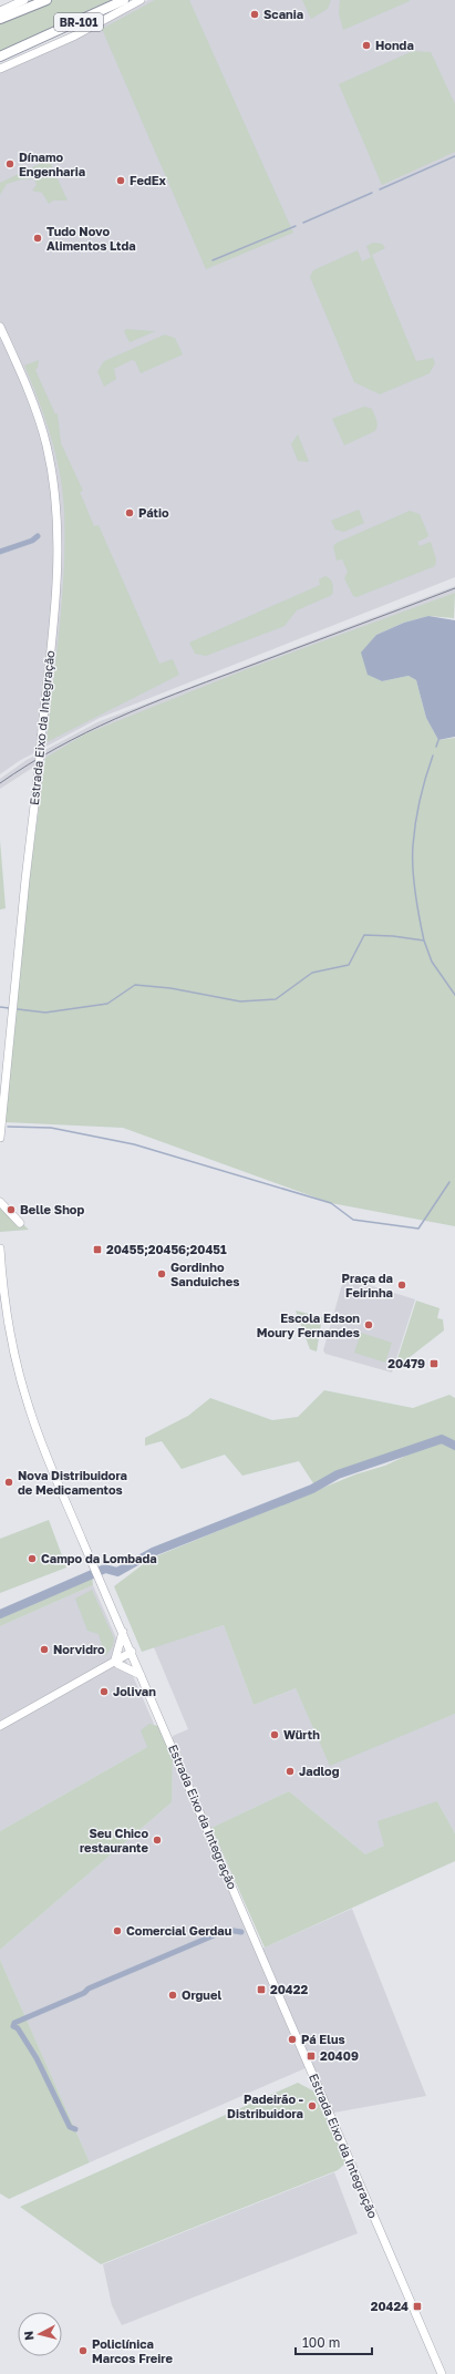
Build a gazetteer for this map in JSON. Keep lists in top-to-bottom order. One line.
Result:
{"streets":{"highway":["BR-101"],"main road":["Estrada Eixo da Integração"]},"places":{"other":["Scania","Honda","Dínamo Engenharia","FedEx","Tudo Novo Alimentos Ltda","Pátio","Belle Shop","Gordinho Sanduiches","Praça da Feirinha","Escola Edson Moury Fernandes","Nova Distribuidora de Medicamentos","Campo da Lombada","Norvidro","Jolivan","Würth","Jadlog","Seu Chico restaurante","Comercial Gerdau","Orguel","Pá Elus","Padeirão - Distribuidora","Policlínica Marcos Freire"],"transit":["20455;20456;20451","20479","20422","20409","20424"]},"scale_bar":"100 m","north":"left"}
